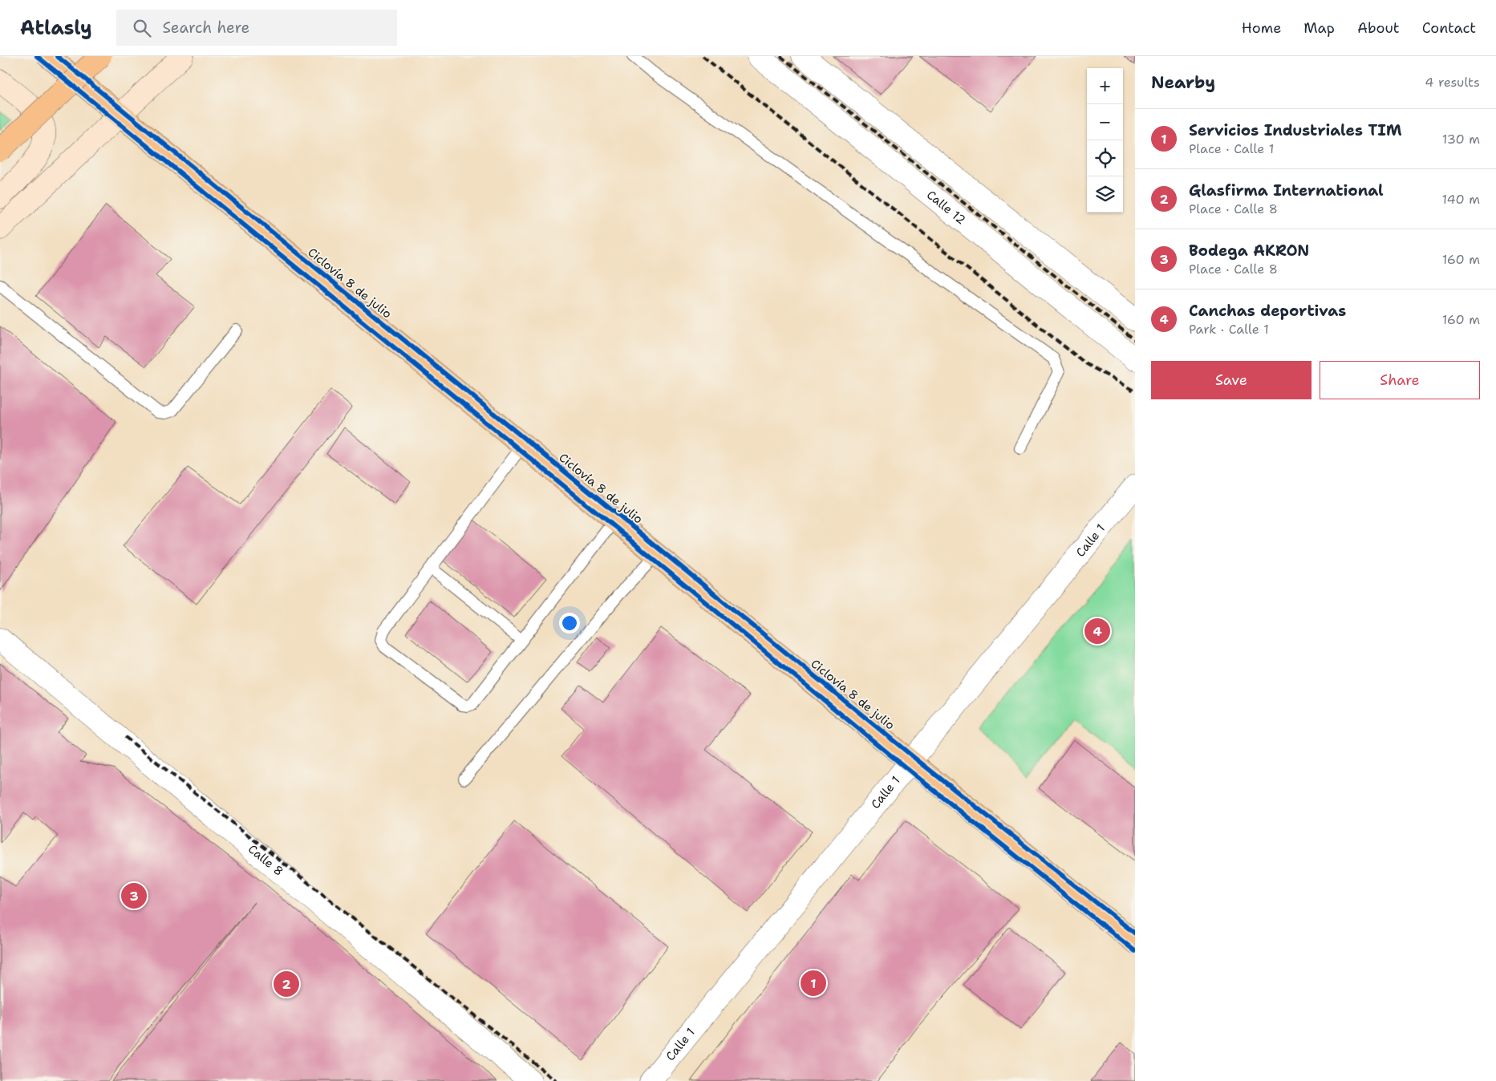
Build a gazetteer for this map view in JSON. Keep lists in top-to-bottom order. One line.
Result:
{"streets":{"street":["Calle 12","Calle 1","Calle 8"],"cycle path":["Ciclovía 8 de julio"]},"page":{"header":"Atlasly","search":"Search here","nav":["Home","Map","About","Contact"],"heading":["Nearby","4 results"],"map_buttons":["+","−"],"list":[{"mark":"1","name":"Servicios Industriales TIM","note":"Place · Calle 1","value":"130 m"},{"mark":"2","name":"Glasfirma International","note":"Place · Calle 8","value":"140 m"},{"mark":"3","name":"Bodega AKRON","note":"Place · Calle 8","value":"160 m"},{"mark":"4","name":"Canchas deportivas","note":"Park · Calle 1","value":"160 m"}],"buttons":["Save","Share"],"pins":["4","3","1","2"]}}
